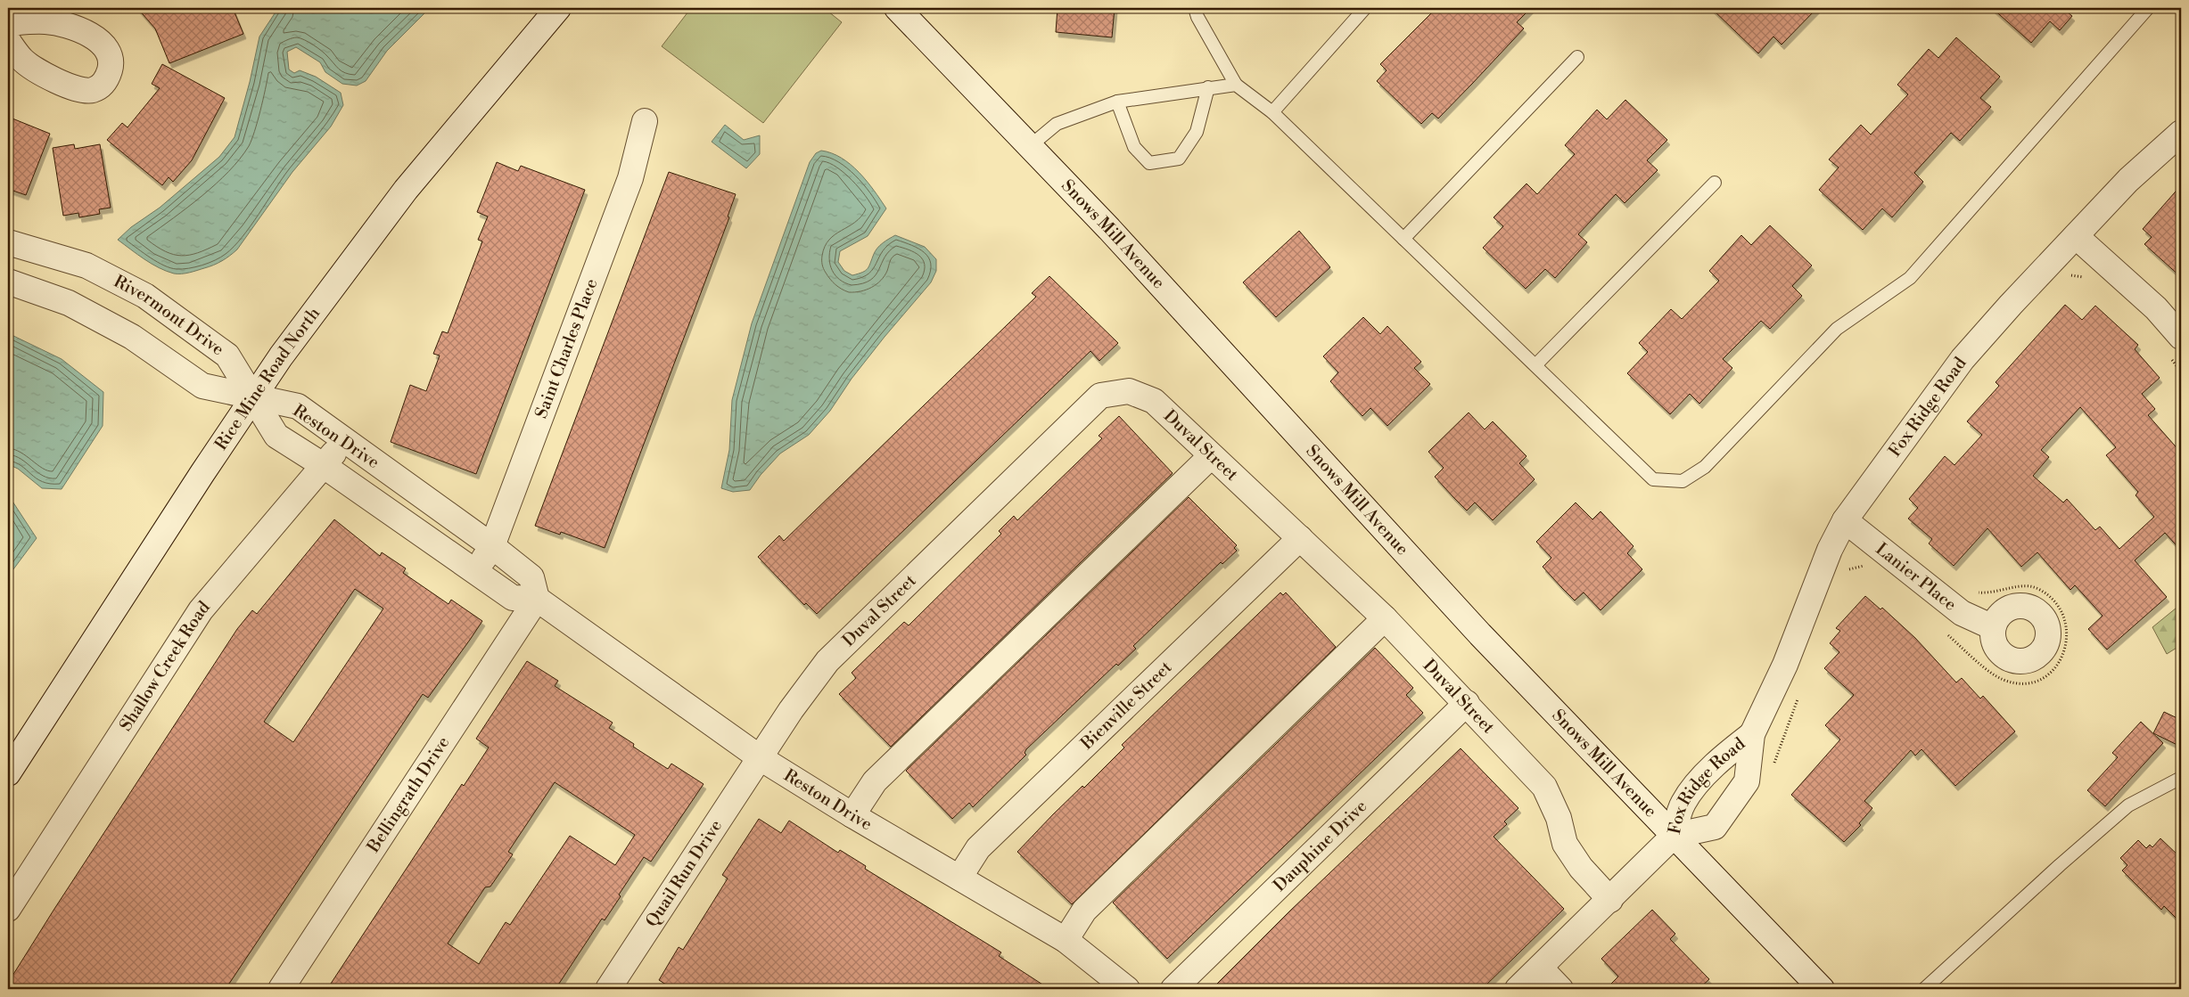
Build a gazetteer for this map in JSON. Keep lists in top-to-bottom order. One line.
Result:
{"streets":{"street":["Snows Mill Avenue","Rivermont Drive","Saint Charles Place","Rice Mine Road North","Fox Ridge Road","Reston Drive","Duval Street","Lanier Place","Shallow Creek Road","Bienville Street","Bellingrath Drive","Dauphine Drive","Quail Run Drive"]},"crossings":[["Snows Mill Avenue","Fox Ridge Road"],["Rivermont Drive","Rice Mine Road North"],["Rivermont Drive","Reston Drive"],["Saint Charles Place","Reston Drive"],["Rice Mine Road North","Reston Drive"],["Fox Ridge Road","Lanier Place"],["Reston Drive","Duval Street"],["Reston Drive","Shallow Creek Road"],["Reston Drive","Bienville Street"],["Reston Drive","Bellingrath Drive"],["Reston Drive","Quail Run Drive"],["Duval Street","Bienville Street"],["Duval Street","Dauphine Drive"],["Duval Street","Quail Run Drive"]]}
